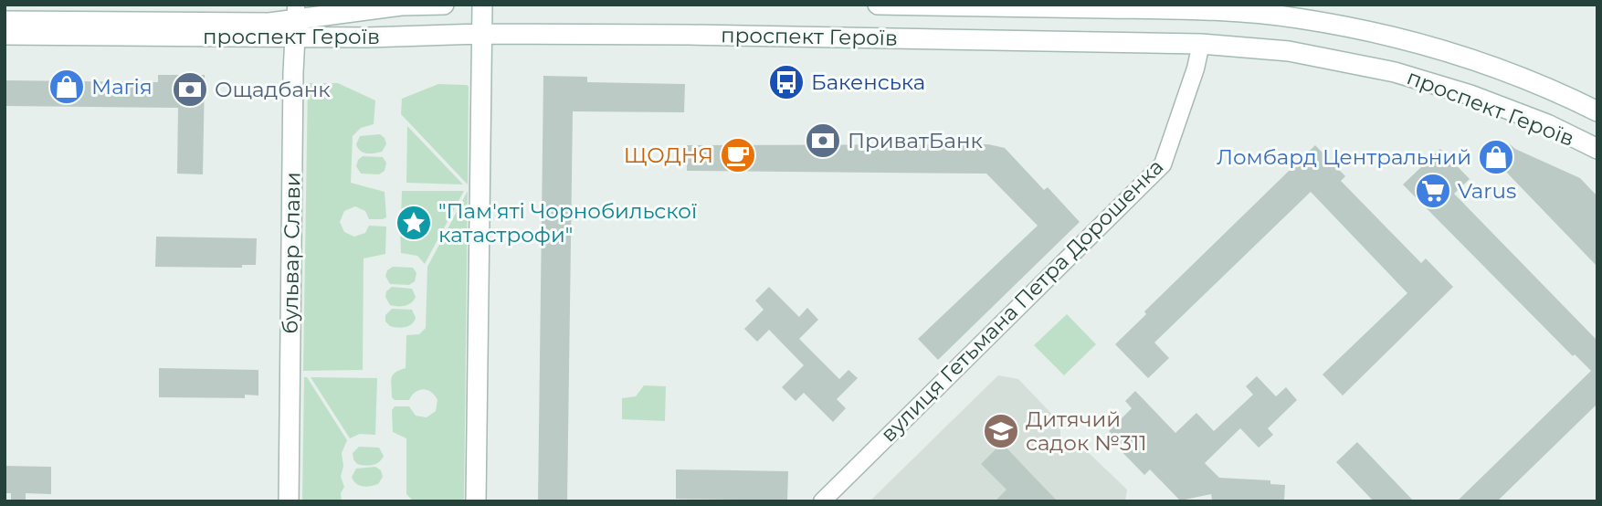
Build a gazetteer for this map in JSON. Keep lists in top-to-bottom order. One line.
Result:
{"streets":{"main road":["проспект Героїв","бульвар Слави"],"street":["вулиця Гетьмана Петра Дорошенка"]},"crossings":[["проспект Героїв","бульвар Слави"],["проспект Героїв","вулиця Гетьмана Петра Дорошенка"]],"places":{"bus stop":["Бакенська"],"shop":["Магія","Ломбард Центральний"],"bank":["Ощадбанк","ПриватБанк"],"cafe":["ЩОДНЯ"],"supermarket":["Varus"],"place":["\"Пам'яті Чорнобильскої катастрофи\""],"school or university":["Дитячий садок №311"]}}
